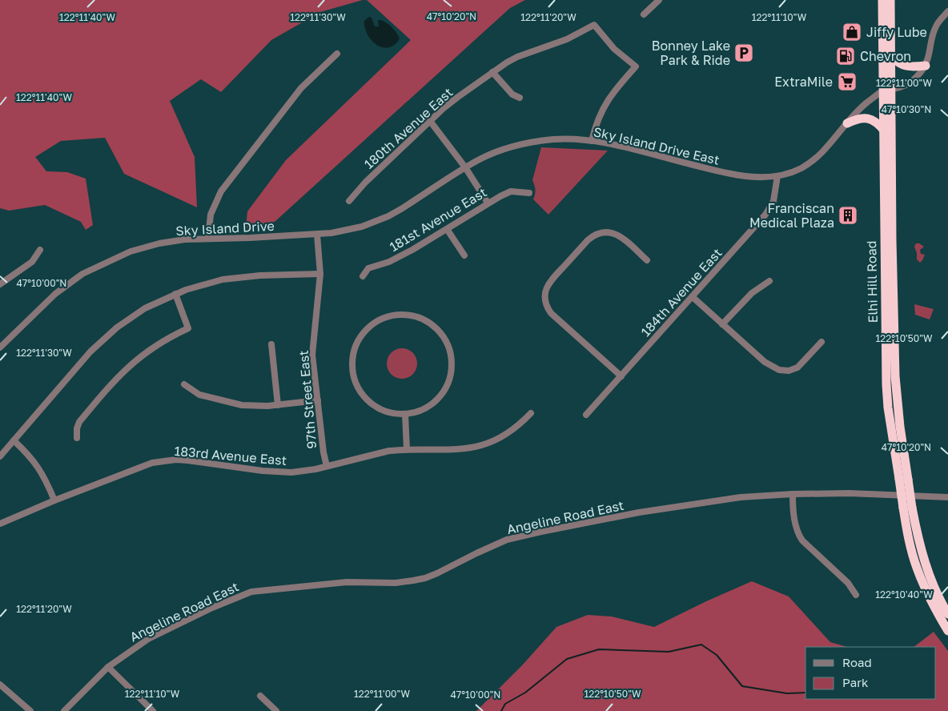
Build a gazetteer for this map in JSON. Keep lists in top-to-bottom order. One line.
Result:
{"streets":{"highway":["Elhi Hill Road"],"street":["180th Avenue East","Sky Island Drive East","181st Avenue East","Sky Island Drive","184th Avenue East","97th Street East","183rd Avenue East","Angeline Road East"]},"crossings":[["180th Avenue East","Sky Island Drive East"],["Sky Island Drive East","Sky Island Drive"],["Sky Island Drive East","Elhi Hill Road"],["Sky Island Drive East","184th Avenue East"],["Sky Island Drive East","97th Street East"],["Sky Island Drive","97th Street East"],["97th Street East","183rd Avenue East"]],"places":{"shop":["Jiffy Lube"],"parking":["Bonney Lake Park & Ride"],"fuel station":["Chevron"],"supermarket":["ExtraMile"],"building":["Franciscan Medical Plaza"]},"legend":["Road","Park"],"coordinates":["47°10'20\"N","122°11'40\"W","122°11'30\"W","122°11'20\"W","122°11'10\"W","122°11'00\"W","47°10'30\"N","47°10'00\"N","122°10'50\"W","122°10'40\"W"]}
